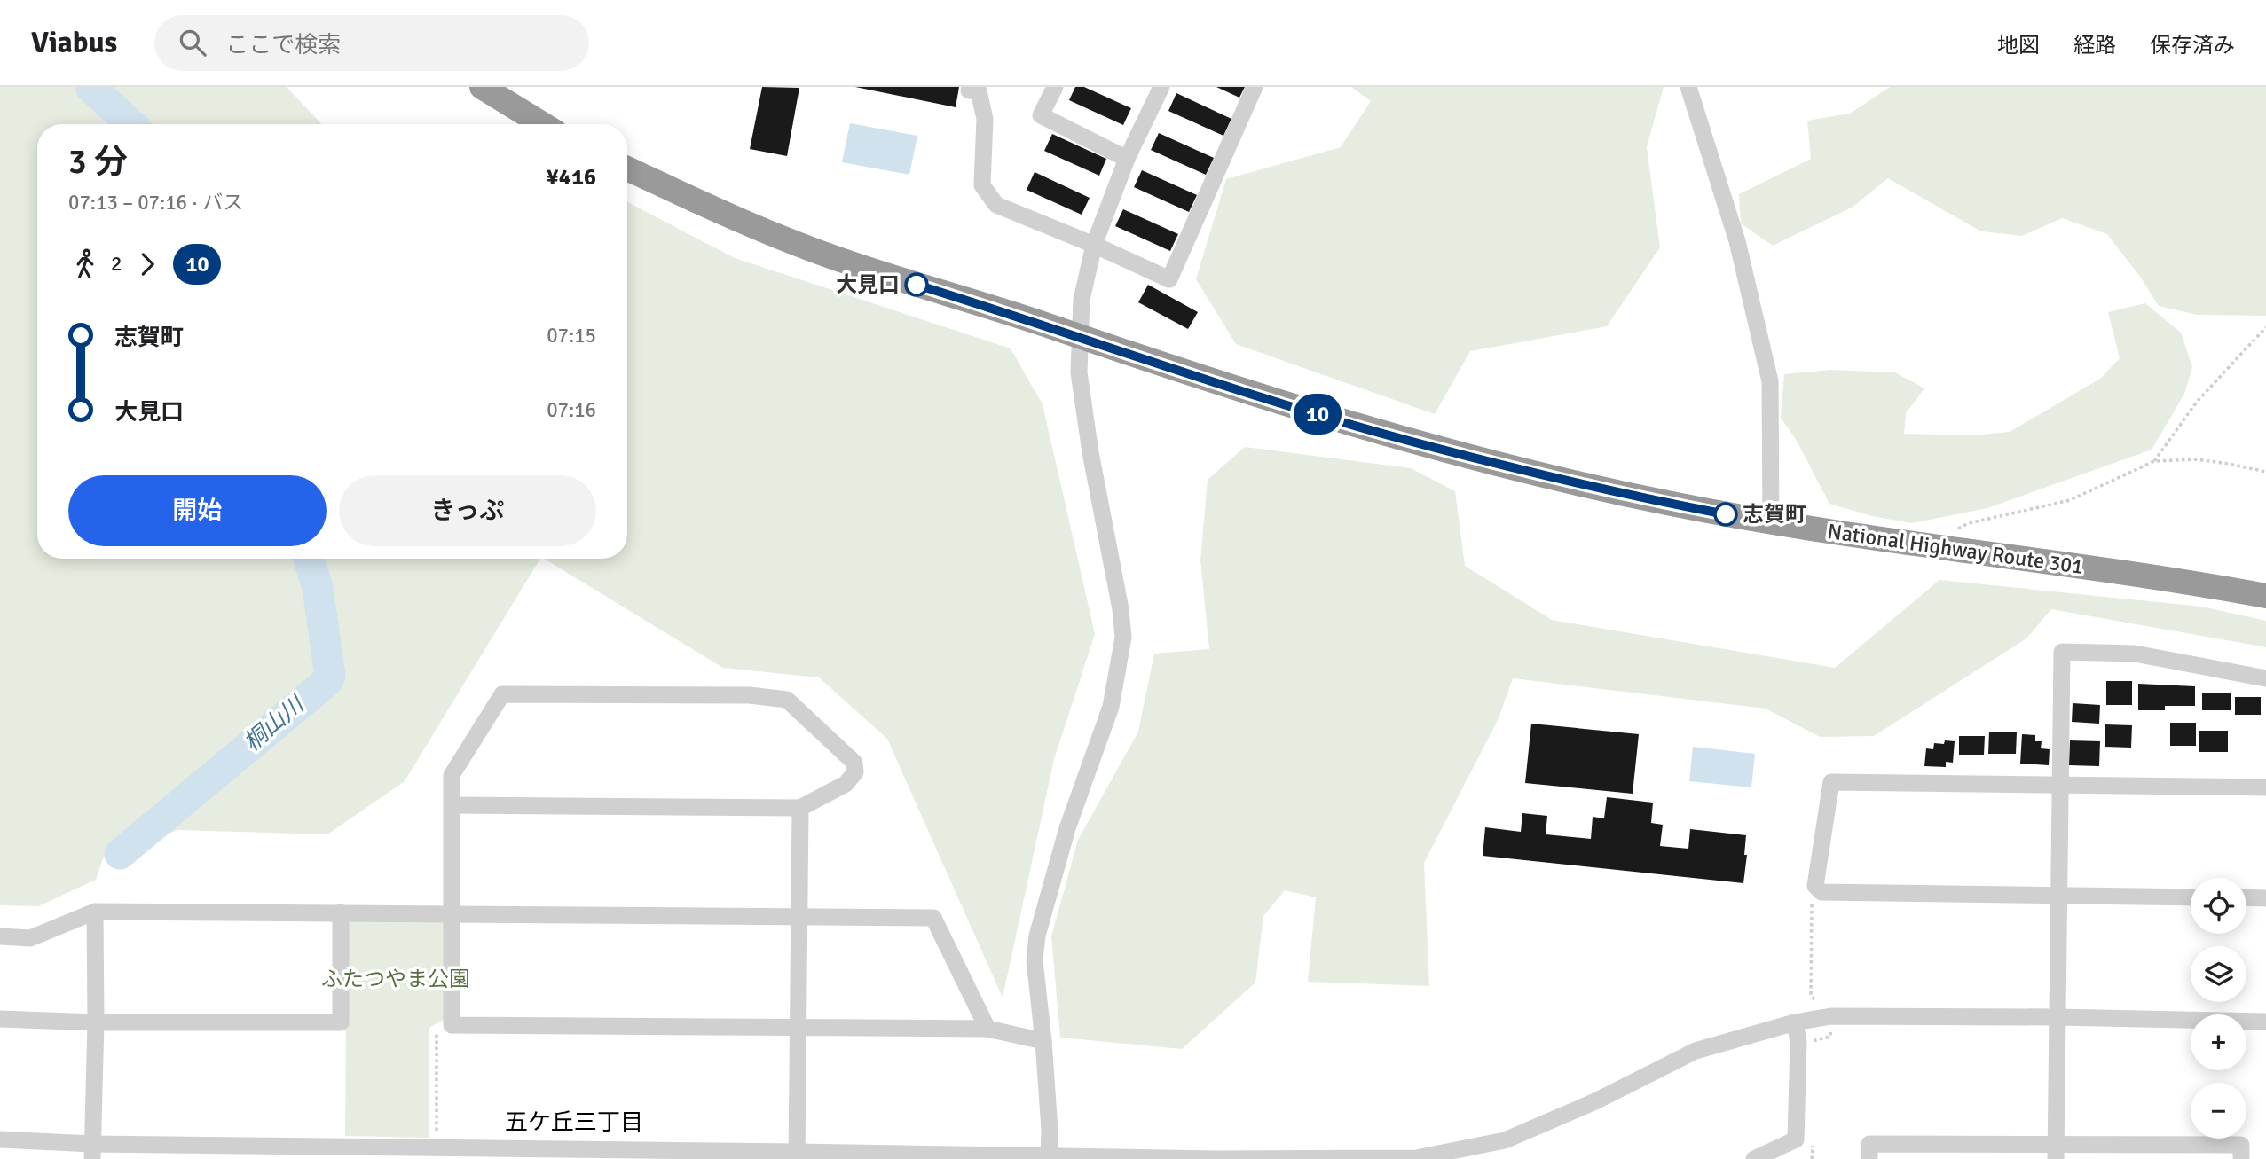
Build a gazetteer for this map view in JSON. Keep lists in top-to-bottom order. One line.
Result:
{"streets":{"highway":["National Highway Route 301"]},"districts":["五ケ丘三丁目"],"water":["桐山川"],"parks":["ふたつやま公園"],"places":["大見口","志賀町"],"lines":["bus line 10"],"page":{"header":"Viabus","search":"ここで検索","nav":["地図","経路","保存済み"],"on_map":"10","heading":["3 分","07:13 – 07:16 · バス","¥416"],"legs":["2","10"],"list":[{"name":"志賀町","value":"07:15"},{"name":"大見口","value":"07:16"}],"buttons":["開始","きっぷ"],"map_buttons":["+","−"]}}
